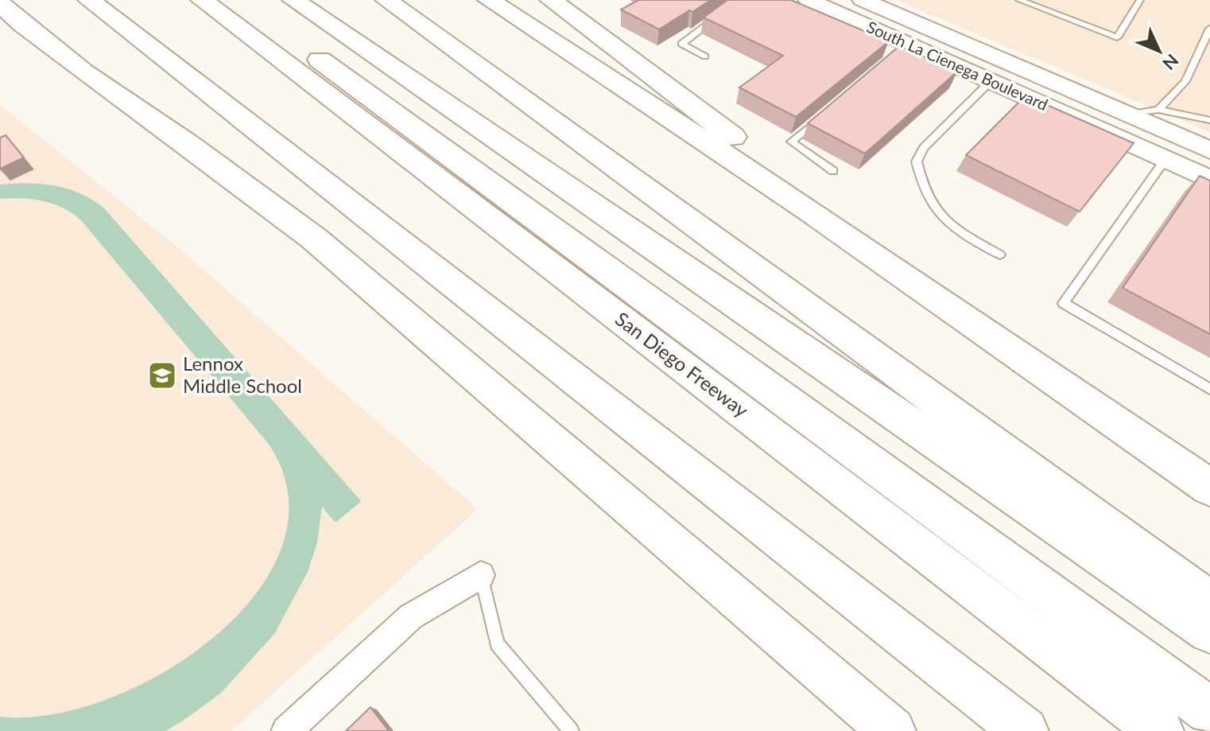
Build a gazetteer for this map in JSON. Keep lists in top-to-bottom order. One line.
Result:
{"streets":{"highway":["San Diego Freeway"],"main road":["South La Cienega Boulevard"]},"places":{"school or university":["Lennox Middle School"]},"north":"bottom right"}
